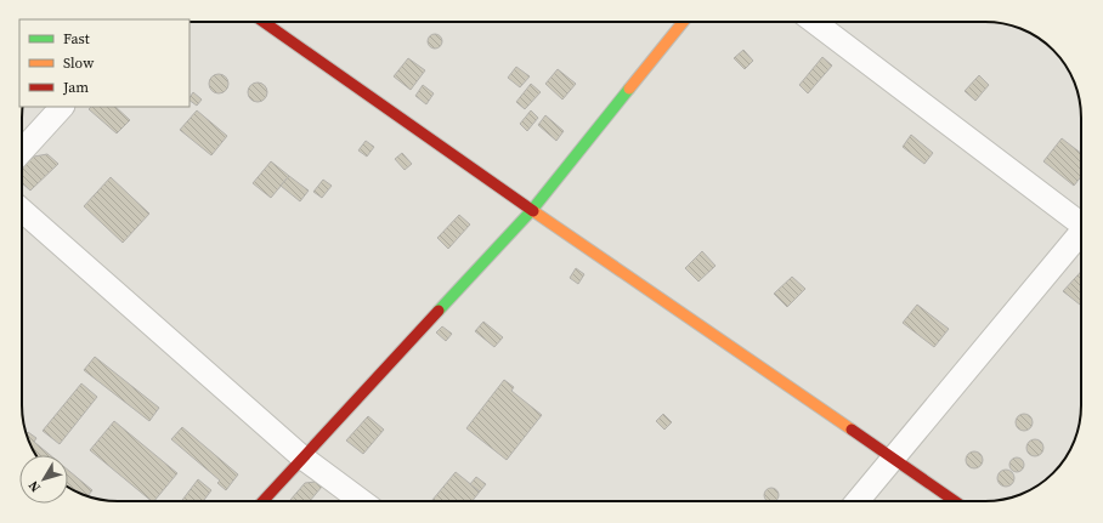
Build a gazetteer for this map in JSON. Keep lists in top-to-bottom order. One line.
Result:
{"legend":["Fast","Slow","Jam"],"north":"bottom left"}
